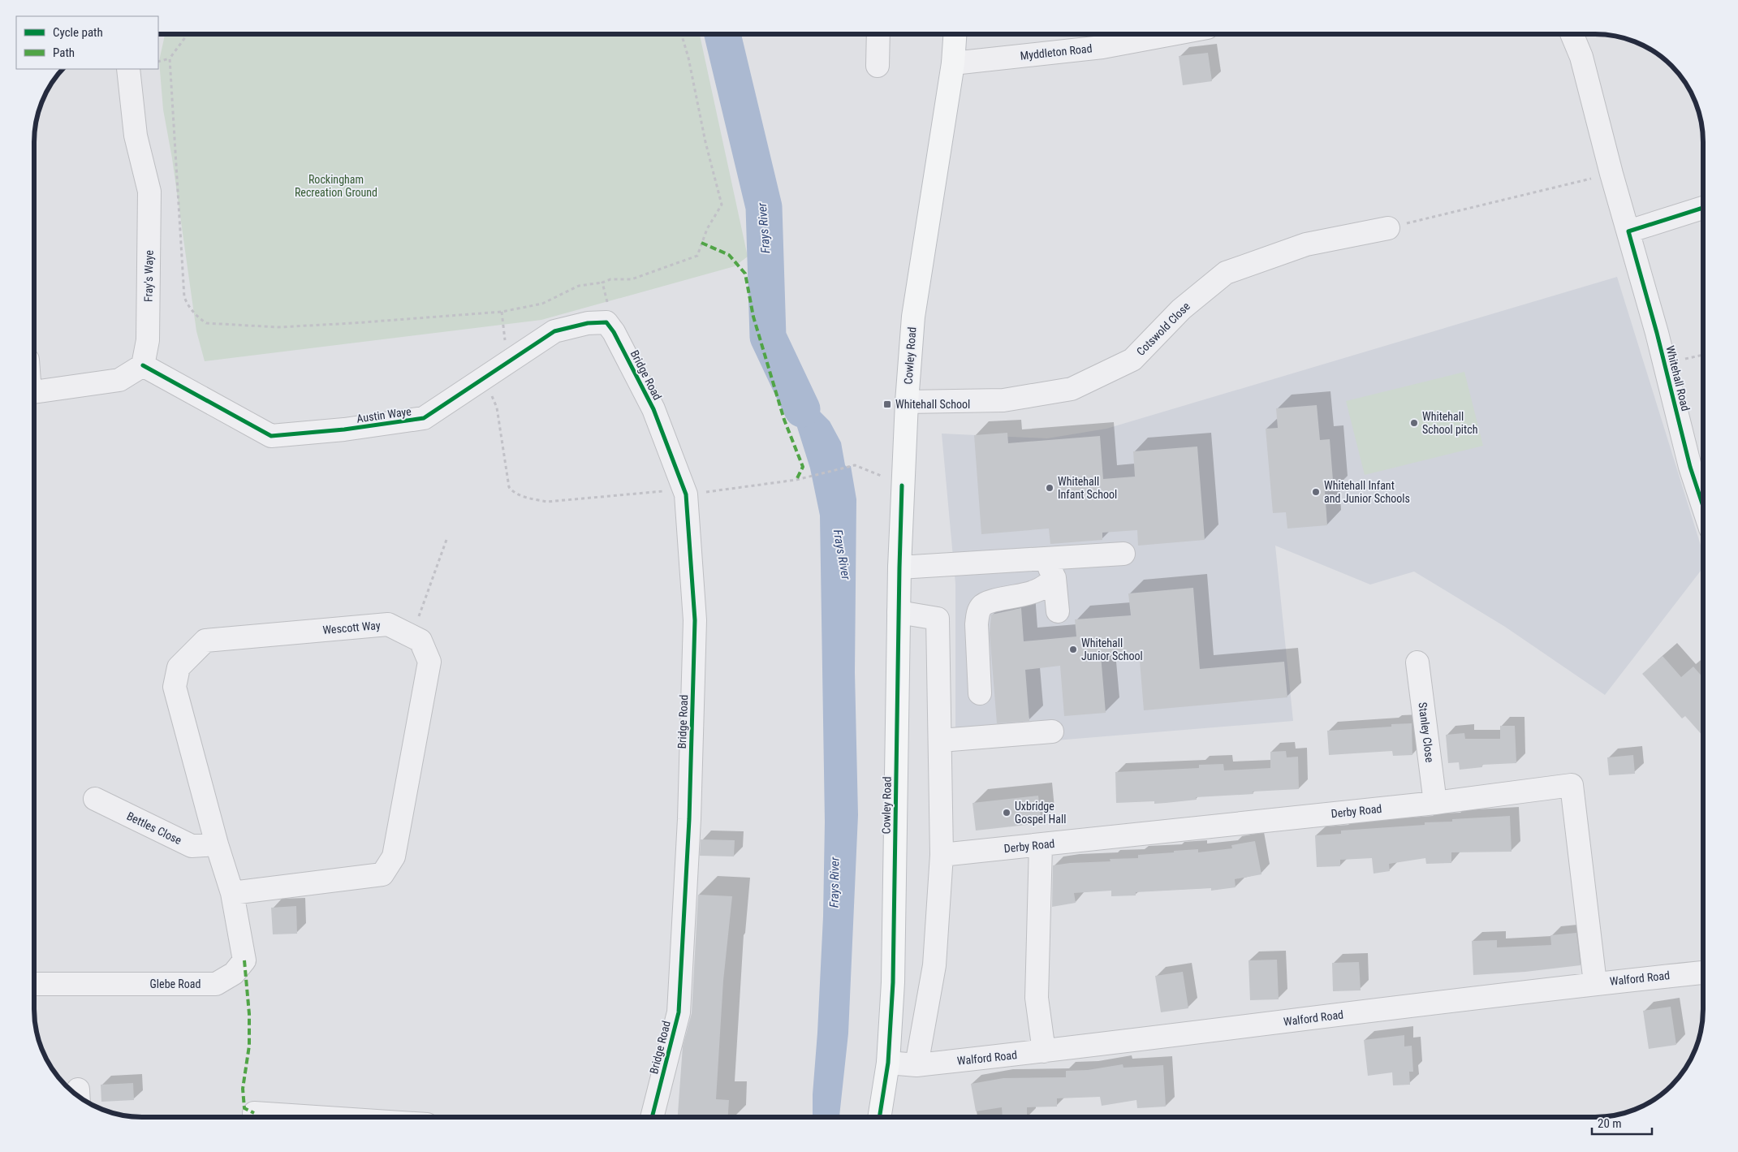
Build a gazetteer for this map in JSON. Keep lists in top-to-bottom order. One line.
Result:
{"streets":{"main road":["Cowley Road"],"street":["Myddleton Road","Fray's Waye","Cotswold Close","Bridge Road","Whitehall Road","Austin Waye","Wescott Way","Stanley Close","Derby Road","Bettles Close","Walford Road","Glebe Road"]},"crossings":[["Myddleton Road","Cowley Road"],["Fray's Waye","Austin Waye"],["Cotswold Close","Cowley Road"],["Cowley Road","Walford Road"],["Bridge Road","Austin Waye"],["Wescott Way","Bettles Close"],["Wescott Way","Glebe Road"],["Stanley Close","Derby Road"],["Derby Road","Walford Road"]],"water":["Frays River"],"parks":["Rockingham Recreation Ground"],"places":{"transit":["Whitehall School"],"other":["Whitehall School pitch","Whitehall Infant School","Whitehall Infant and Junior Schools","Whitehall Junior School","Uxbridge Gospel Hall"]},"legend":["Cycle path","Path"],"scale_bar":"20 m"}
